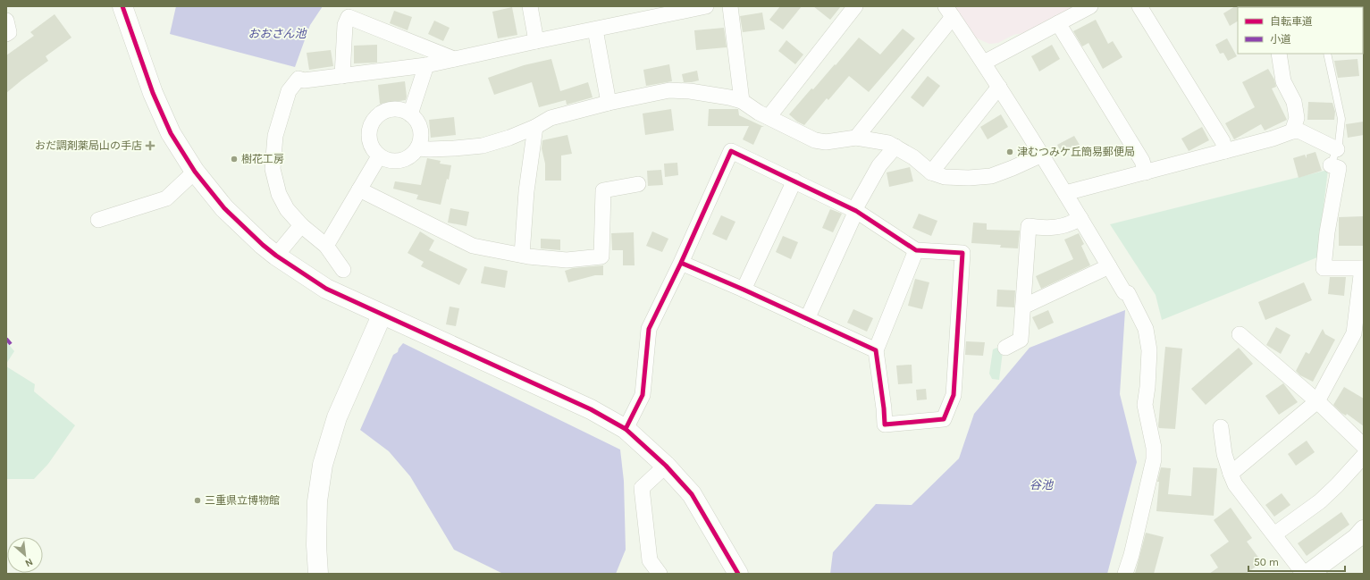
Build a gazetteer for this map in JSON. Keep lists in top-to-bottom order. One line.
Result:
{"water":["おおさん池","谷池"],"places":{"health":["おだ調剤薬局山の手店"],"other":["津むつみケ丘簡易郵便局","樹花工房","三重県立博物館"]},"legend":["自転車道","小道"],"scale_bar":"50 m","north":"bottom right"}
